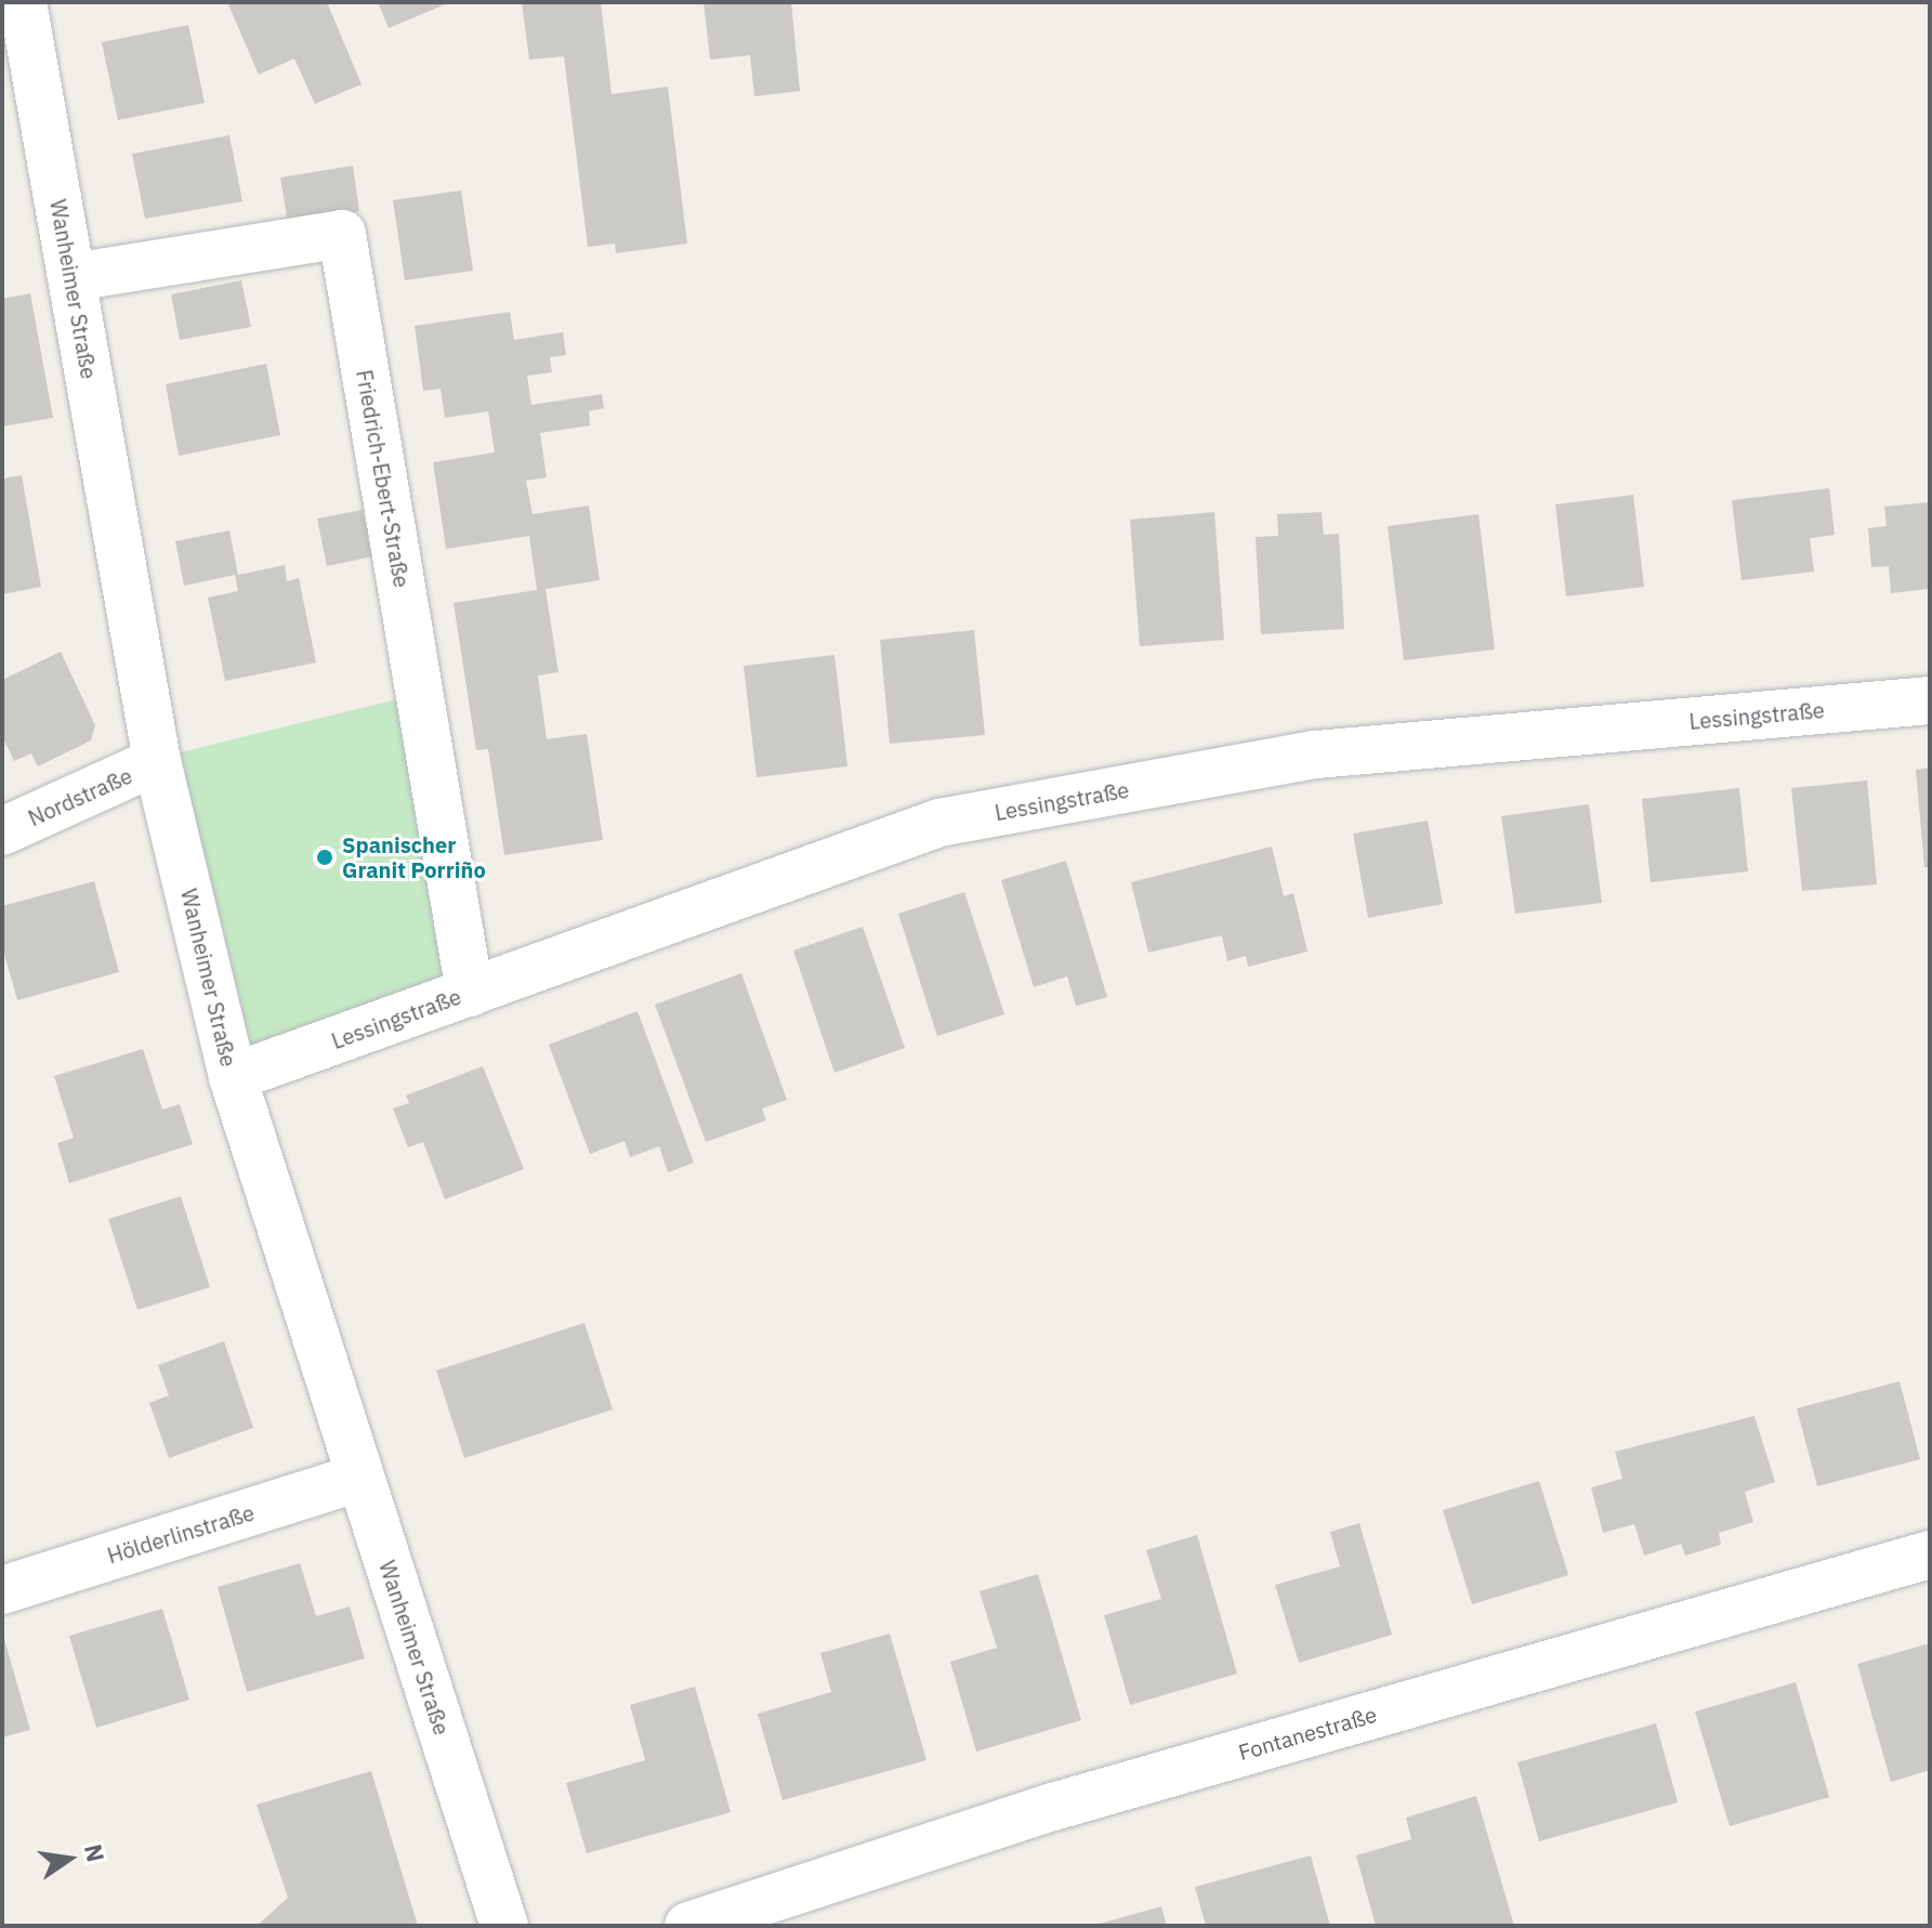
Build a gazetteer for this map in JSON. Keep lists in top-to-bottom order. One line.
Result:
{"streets":{"street":["Wanheimer Straße","Friedrich-Ebert-Straße","Lessingstraße","Nordstraße","Hölderlinstraße","Fontanestraße"]},"crossings":[["Wanheimer Straße","Friedrich-Ebert-Straße"],["Wanheimer Straße","Lessingstraße"],["Wanheimer Straße","Nordstraße"],["Wanheimer Straße","Hölderlinstraße"],["Friedrich-Ebert-Straße","Lessingstraße"]],"places":["Spanischer Granit Porriño"],"north":"right"}
